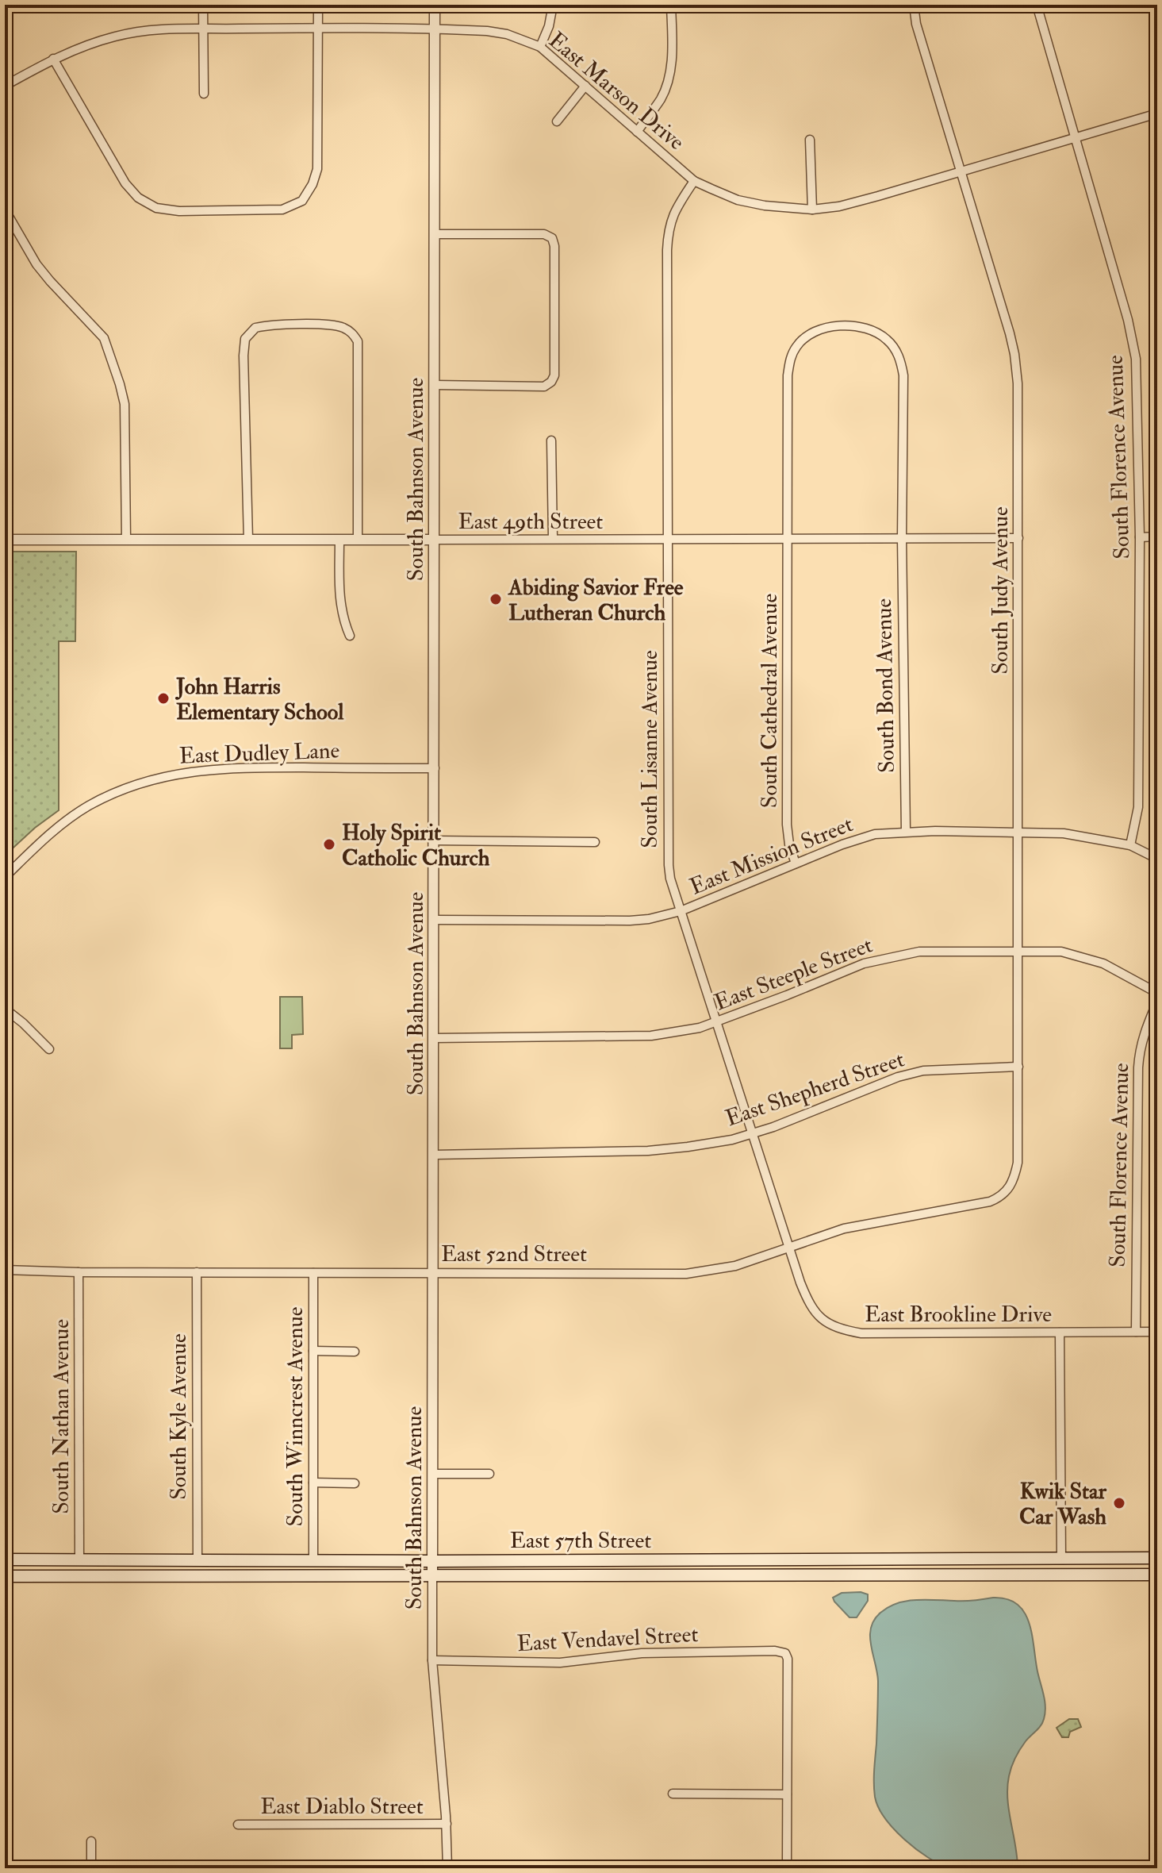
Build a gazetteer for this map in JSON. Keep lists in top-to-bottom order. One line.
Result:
{"streets":{"main road":["East 57th Street"],"street":["East Marson Drive","South Florence Avenue","South Bahnson Avenue","East 49th Street","South Judy Avenue","South Bond Avenue","South Cathedral Avenue","South Lisanne Avenue","East Dudley Lane","East Mission Street","East Steeple Street","East Shepherd Street","East 52nd Street","East Brookline Drive","South Nathan Avenue","South Kyle Avenue","South Winncrest Avenue","East Vendavel Street","East Diablo Street"]},"crossings":[["East Marson Drive","South Florence Avenue"],["East Marson Drive","South Bahnson Avenue"],["East Marson Drive","South Judy Avenue"],["East Marson Drive","South Lisanne Avenue"],["South Florence Avenue","East Mission Street"],["South Florence Avenue","East Brookline Drive"],["South Bahnson Avenue","East 49th Street"],["South Bahnson Avenue","East Dudley Lane"],["South Bahnson Avenue","East Mission Street"],["South Bahnson Avenue","East Steeple Street"],["South Bahnson Avenue","East Shepherd Street"],["South Bahnson Avenue","East 52nd Street"],["South Bahnson Avenue","East 57th Street"],["South Bahnson Avenue","East Vendavel Street"],["South Bahnson Avenue","East Diablo Street"],["East 49th Street","South Judy Avenue"],["East 49th Street","South Bond Avenue"],["East 49th Street","South Cathedral Avenue"],["East 49th Street","South Lisanne Avenue"],["South Judy Avenue","East Mission Street"],["South Judy Avenue","East Steeple Street"],["South Judy Avenue","East Shepherd Street"],["South Judy Avenue","East 52nd Street"],["South Bond Avenue","South Cathedral Avenue"],["South Bond Avenue","East Mission Street"],["South Cathedral Avenue","East Mission Street"],["South Lisanne Avenue","East Mission Street"],["South Lisanne Avenue","East Steeple Street"],["South Lisanne Avenue","East Shepherd Street"],["South Lisanne Avenue","East Brookline Drive"],["East 52nd Street","East Brookline Drive"],["East 52nd Street","South Nathan Avenue"],["East 52nd Street","South Kyle Avenue"],["East 52nd Street","South Winncrest Avenue"],["South Nathan Avenue","East 57th Street"],["South Kyle Avenue","East 57th Street"],["South Winncrest Avenue","East 57th Street"]],"places":["Abiding Savior Free Lutheran Church","John Harris Elementary School","Holy Spirit Catholic Church","Kwik Star Car Wash"]}
